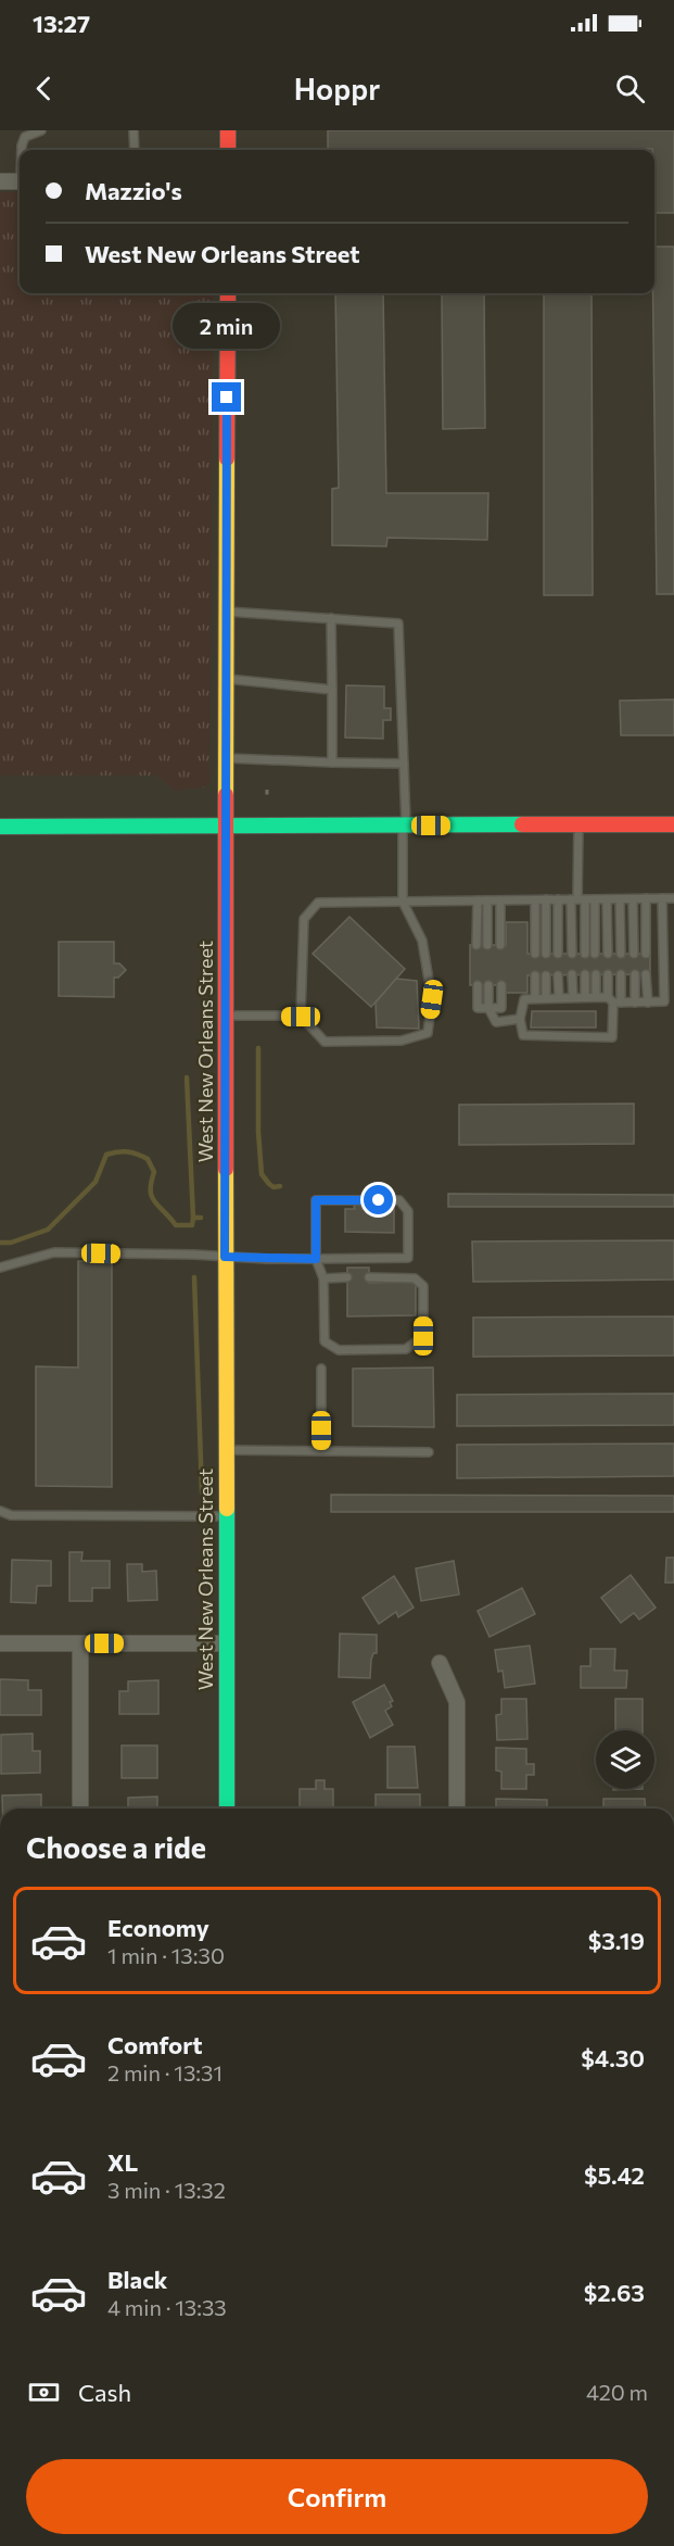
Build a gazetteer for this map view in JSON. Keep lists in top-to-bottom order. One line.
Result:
{"streets":{"main road":["West New Orleans Street"]},"page":{"status":"13:27","header":"Hoppr","banner":["Mazzio's","West New Orleans Street"],"bubble":"2 min","heading":"Choose a ride","list":[{"name":"Economy","note":"1 min · 13:30","value":"$3.19"},{"name":"Comfort","note":"2 min · 13:31","value":"$4.30"},{"name":"XL","note":"3 min · 13:32","value":"$5.42"},{"name":"Black","note":"4 min · 13:33","value":"$2.63"}],"pay":["Cash","420 m"],"buttons":"Confirm"}}
